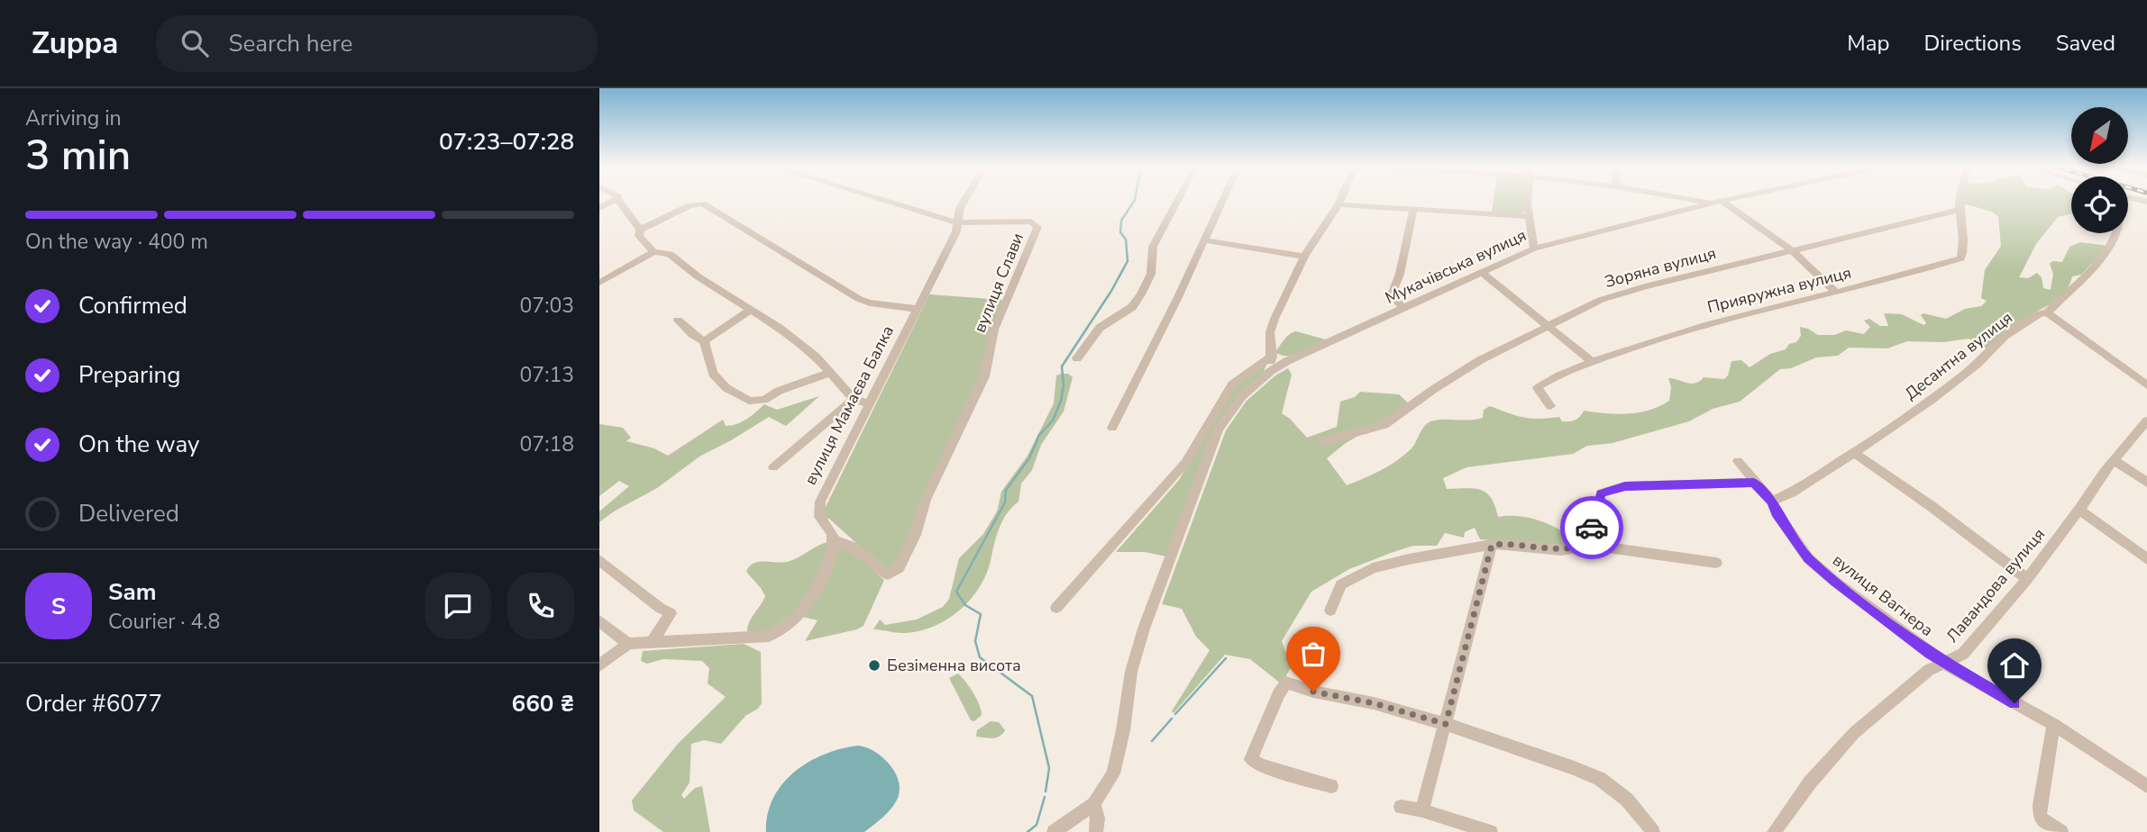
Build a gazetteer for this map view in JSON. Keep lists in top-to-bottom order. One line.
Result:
{"streets":{"street":["Мукачівська вулиця","Зоряна вулиця","вулиця Слави","Прияружна вулиця","Десантна вулиця","вулиця Мамаєва Балка","Лавандова вулиця","вулиця Вагнера"]},"crossings":[["Зоряна вулиця","Прияружна вулиця"],["вулиця Слави","вулиця Мамаєва Балка"],["Десантна вулиця","вулиця Вагнера"],["Лавандова вулиця","вулиця Вагнера"]],"places":["Безіменна висота"],"north":"bottom left","page":{"header":"Zuppa","search":"Search here","nav":["Map","Directions","Saved"],"heading":["3 min","Arriving in","07:23–07:28"],"panel":["Sam","Courier · 4.8","Order #6077","660 ₴"],"bar":"On the way · 400 m","list":[["Confirmed","07:03"],["Preparing","07:13"],["On the way","07:18"],"Delivered"],"round":"S"}}
